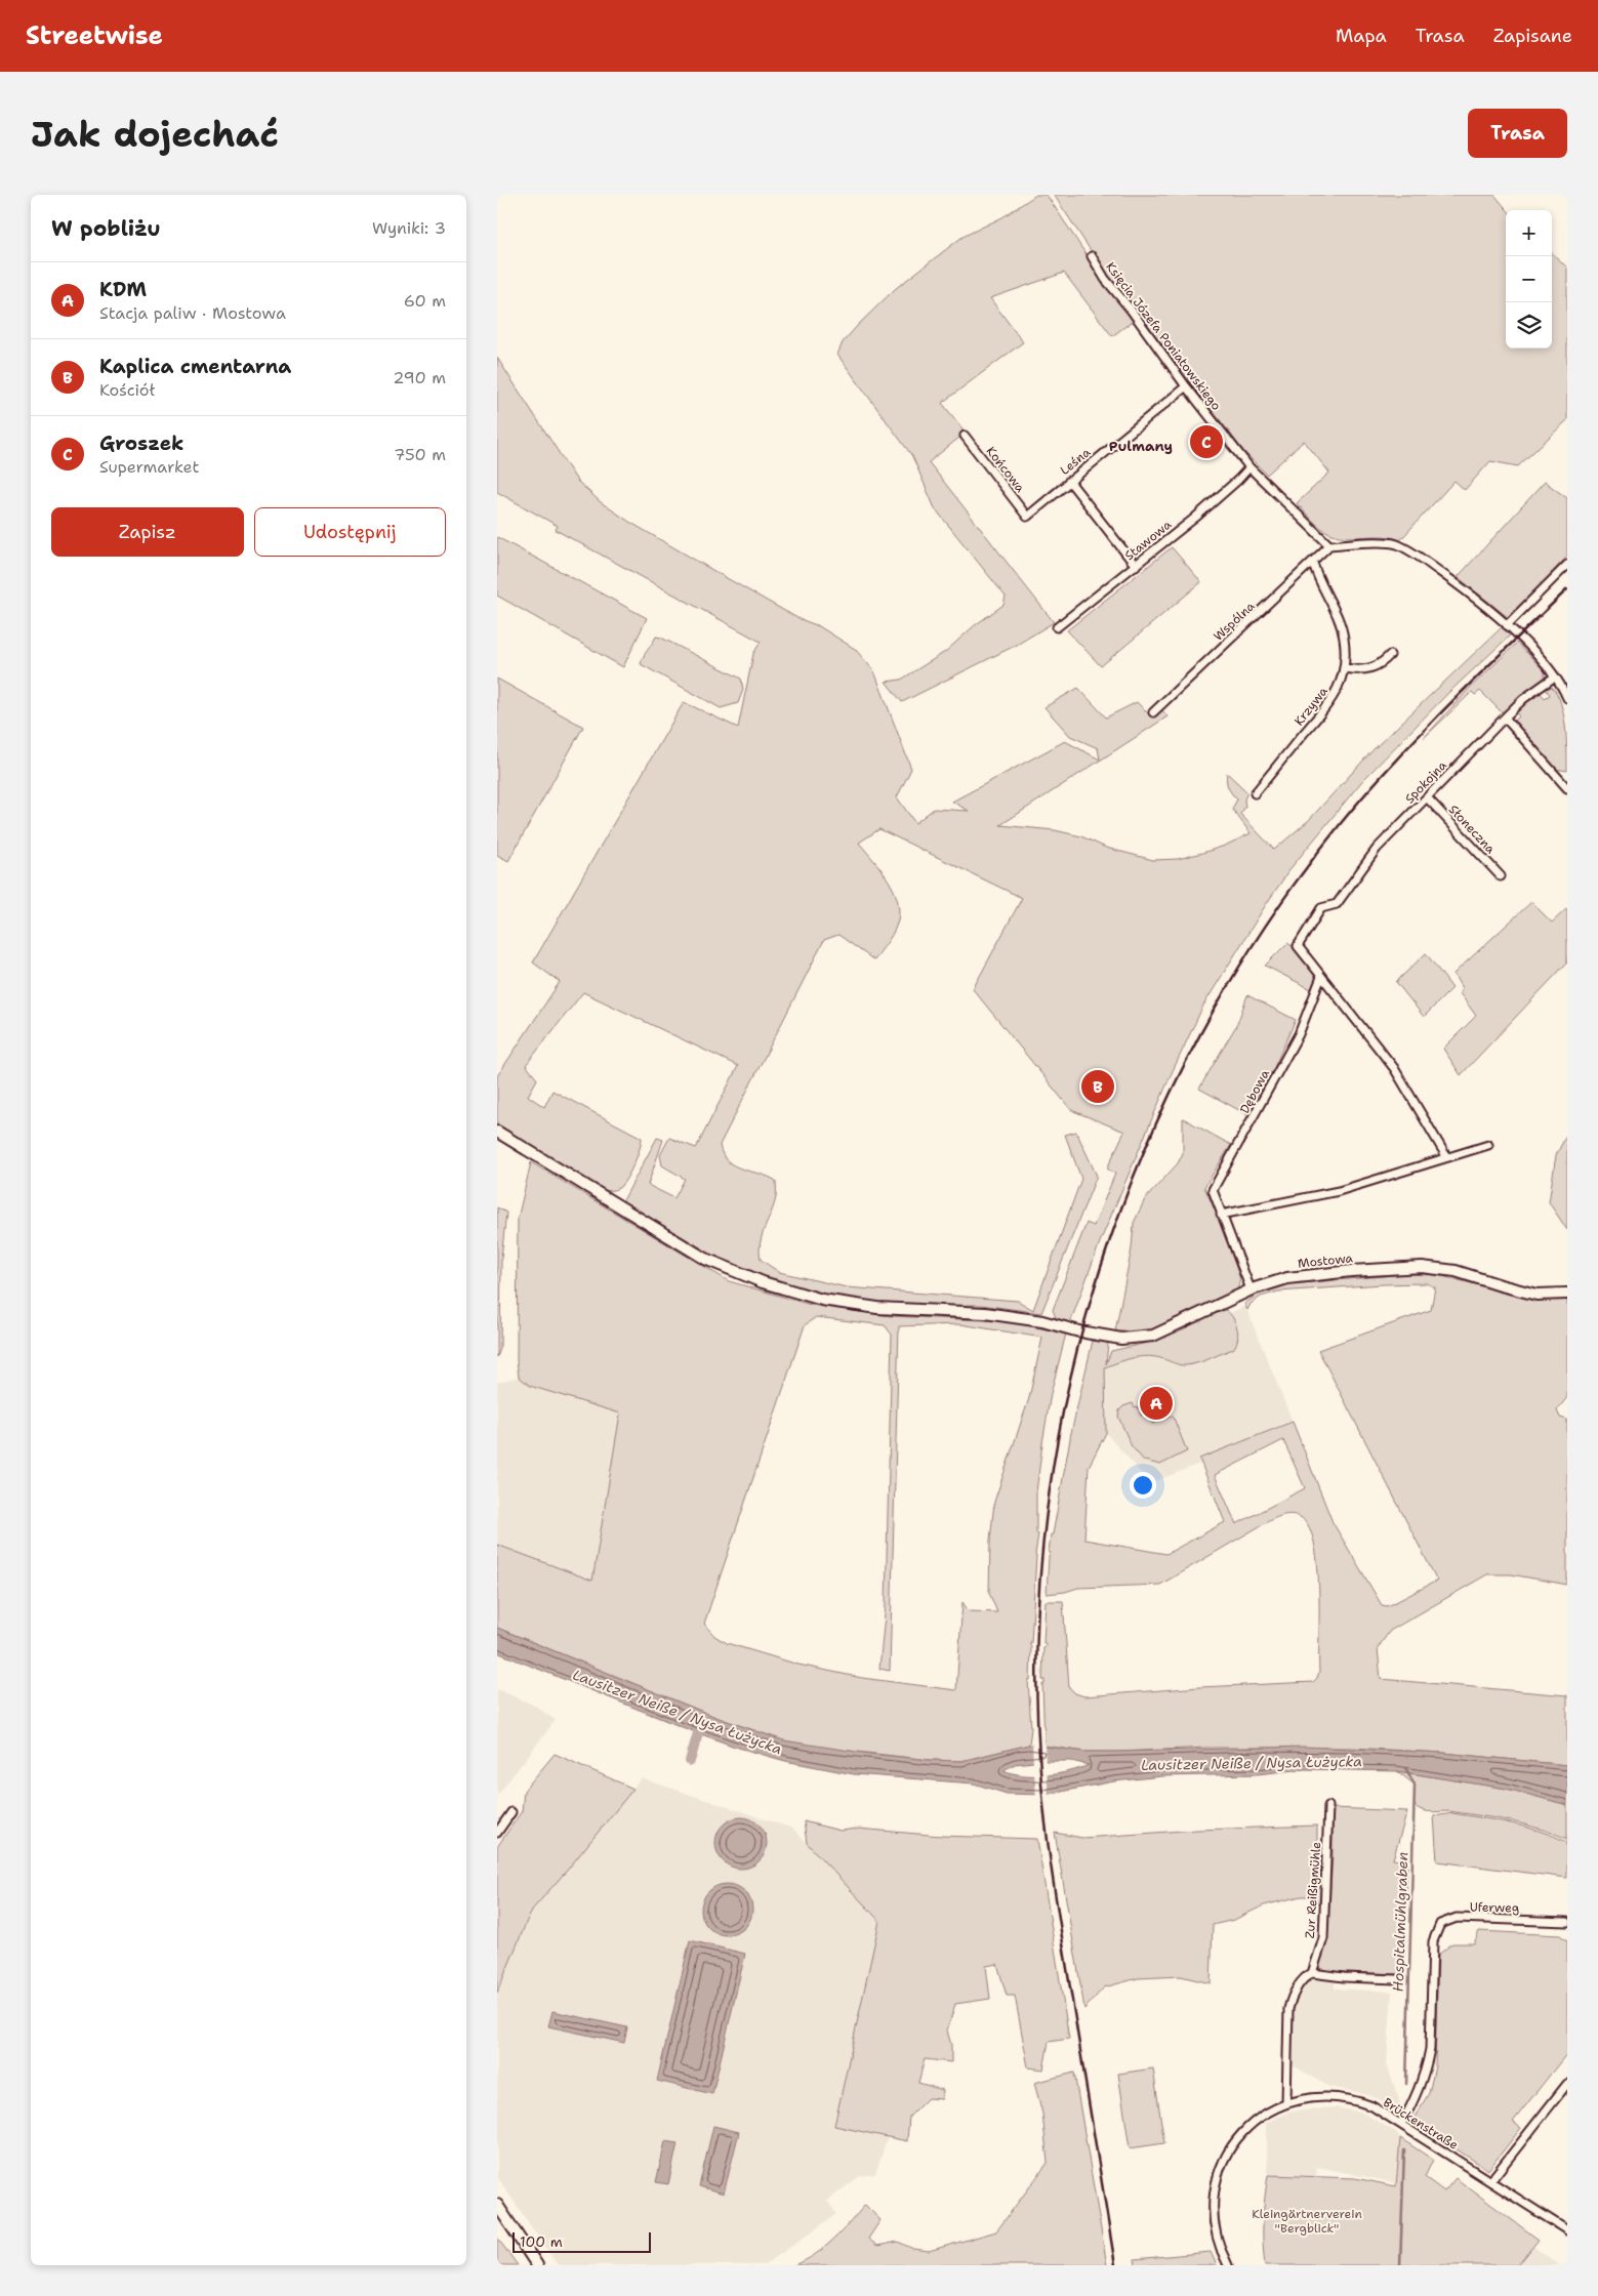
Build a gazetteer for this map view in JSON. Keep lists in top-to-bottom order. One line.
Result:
{"streets":{"street":["Księcia Józefa Poniatowskiego","Leśna","Końcowa","Stawowa","Wspólna","Krzywa","Spokojna","Słoneczna","Dębowa","Mostowa","Zur Reißigmühle","Uferweg","Brückenstraße"]},"crossings":[["Księcia Józefa Poniatowskiego","Leśna"],["Księcia Józefa Poniatowskiego","Stawowa"],["Księcia Józefa Poniatowskiego","Wspólna"],["Leśna","Końcowa"],["Wspólna","Krzywa"],["Spokojna","Słoneczna"],["Spokojna","Dębowa"],["Dębowa","Mostowa"],["Zur Reißigmühle","Brückenstraße"],["Uferweg","Brückenstraße"]],"districts":["Pulmany"],"water":["Lausitzer Neiße / Nysa Łużycka","Hospitalmühlgraben"],"parks":["Kleingärtnerverein \"Bergblick\""],"scale_bar":"100 m","page":{"header":"Streetwise","nav":["Mapa","Trasa","Zapisane"],"buttons":["Trasa",["Zapisz","Udostępnij"]],"title":"Jak dojechać","heading":["W pobliżu","Wyniki: 3"],"map_buttons":["+","−"],"list":[{"mark":"A","name":"KDM","note":"Stacja paliw · Mostowa","value":"60 m"},{"mark":"B","name":"Kaplica cmentarna","note":"Kościół","value":"290 m"},{"mark":"C","name":"Groszek","note":"Supermarket","value":"750 m"}],"pins":["C","B","A"],"scale":"100 m"}}
